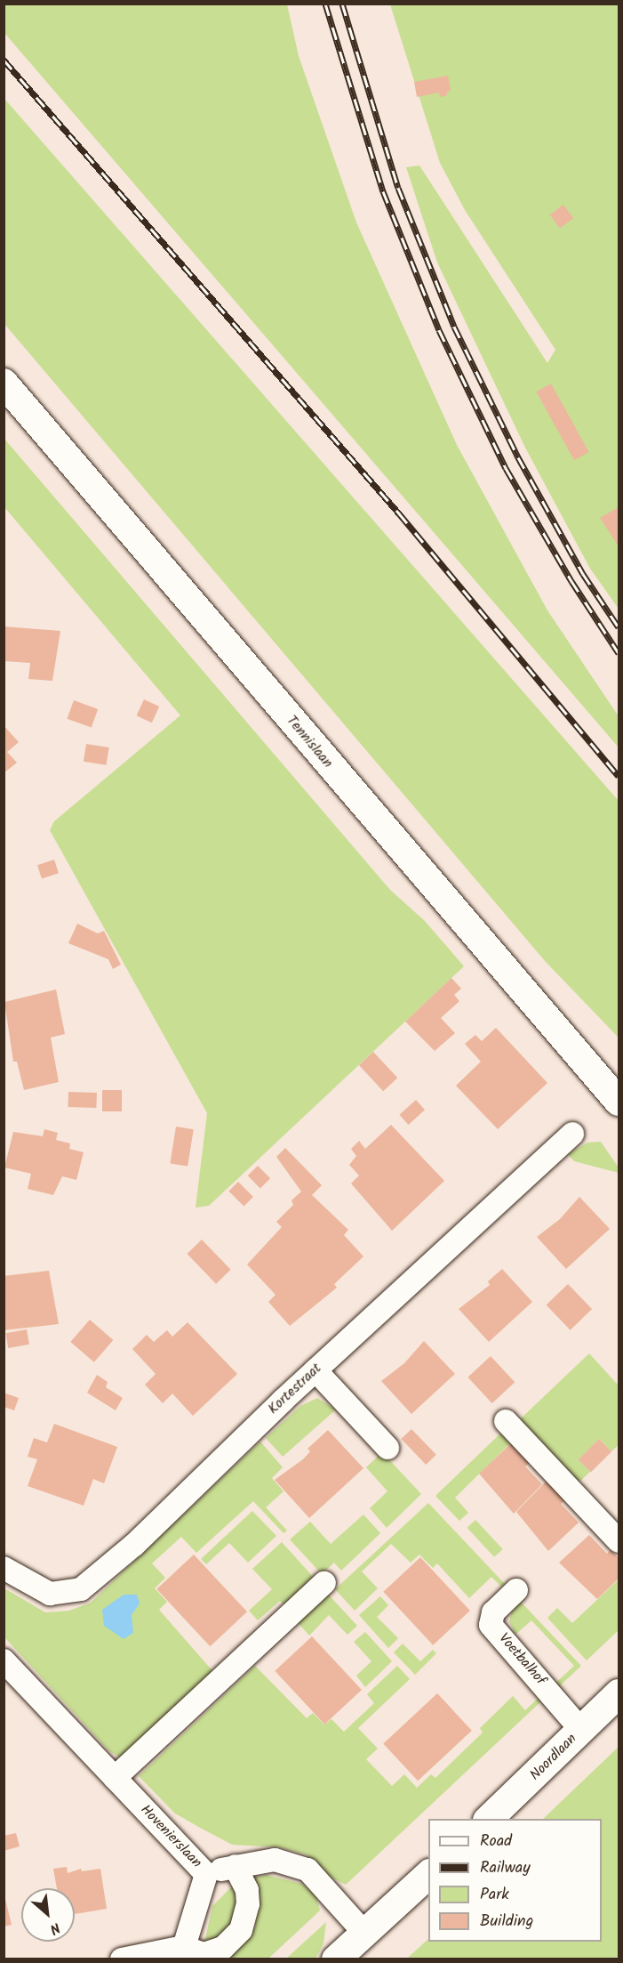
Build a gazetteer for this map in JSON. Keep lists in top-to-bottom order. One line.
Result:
{"streets":{"street":["Tennislaan","Kortestraat","Voetbalhof","Noordlaan","Hovenierslaan"]},"crossings":[["Voetbalhof","Noordlaan"]],"legend":["Road","Railway","Park","Building"],"north":"bottom right"}
